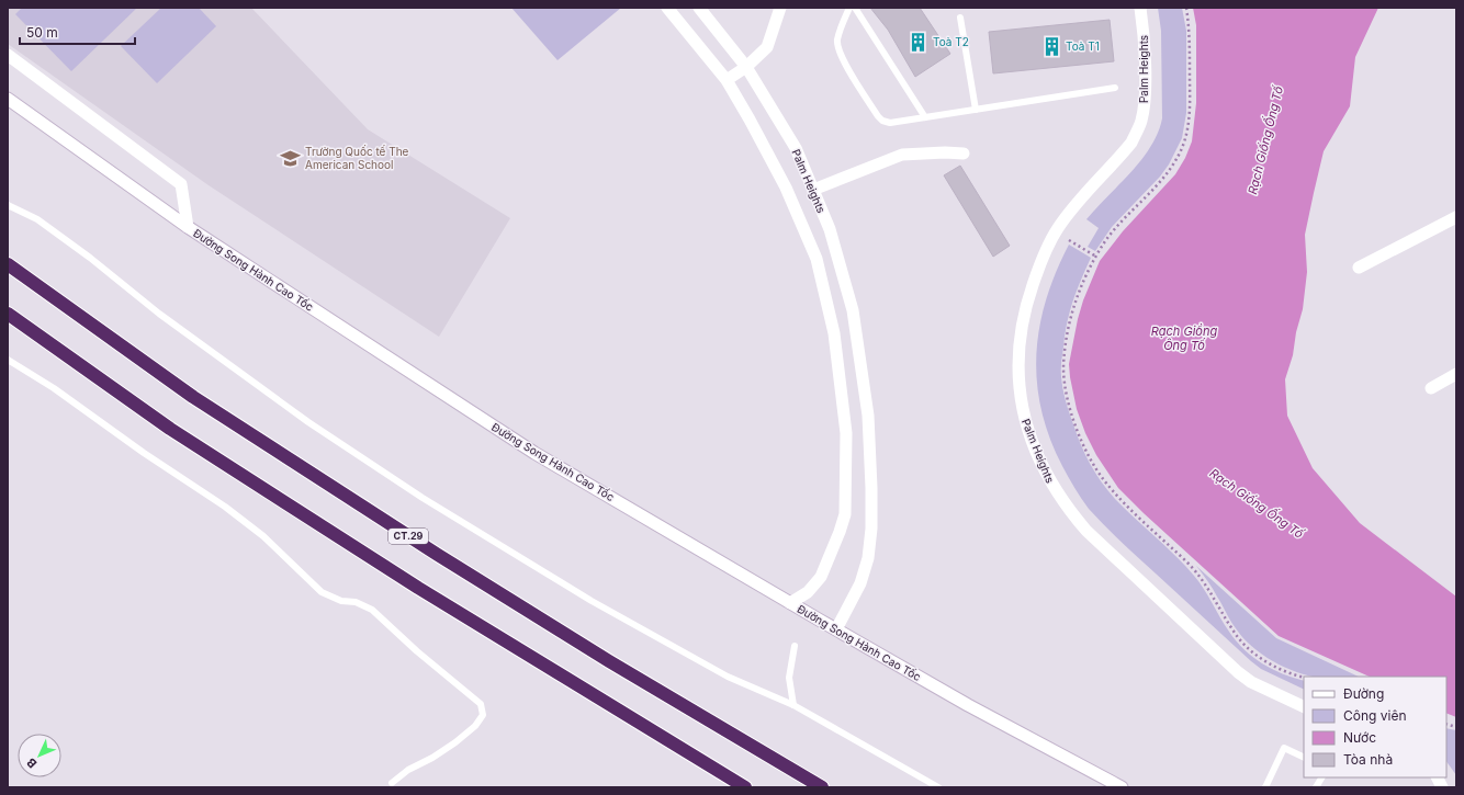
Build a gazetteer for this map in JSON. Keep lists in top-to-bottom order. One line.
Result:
{"streets":{"highway":["CT.29"],"street":["Palm Heights","Đường Song Hành Cao Tốc"]},"crossings":[["Palm Heights","Đường Song Hành Cao Tốc"]],"water":["Rạch Giống Ống Tố","Rạch Giồng Ông Tố"],"places":{"building":["Toà T2","Toà T1"],"school or university":["Trường Quốc tế The American School"]},"legend":["Đường","Công viên","Nước","Tòa nhà"],"scale_bar":"50 m","north":"bottom left"}
